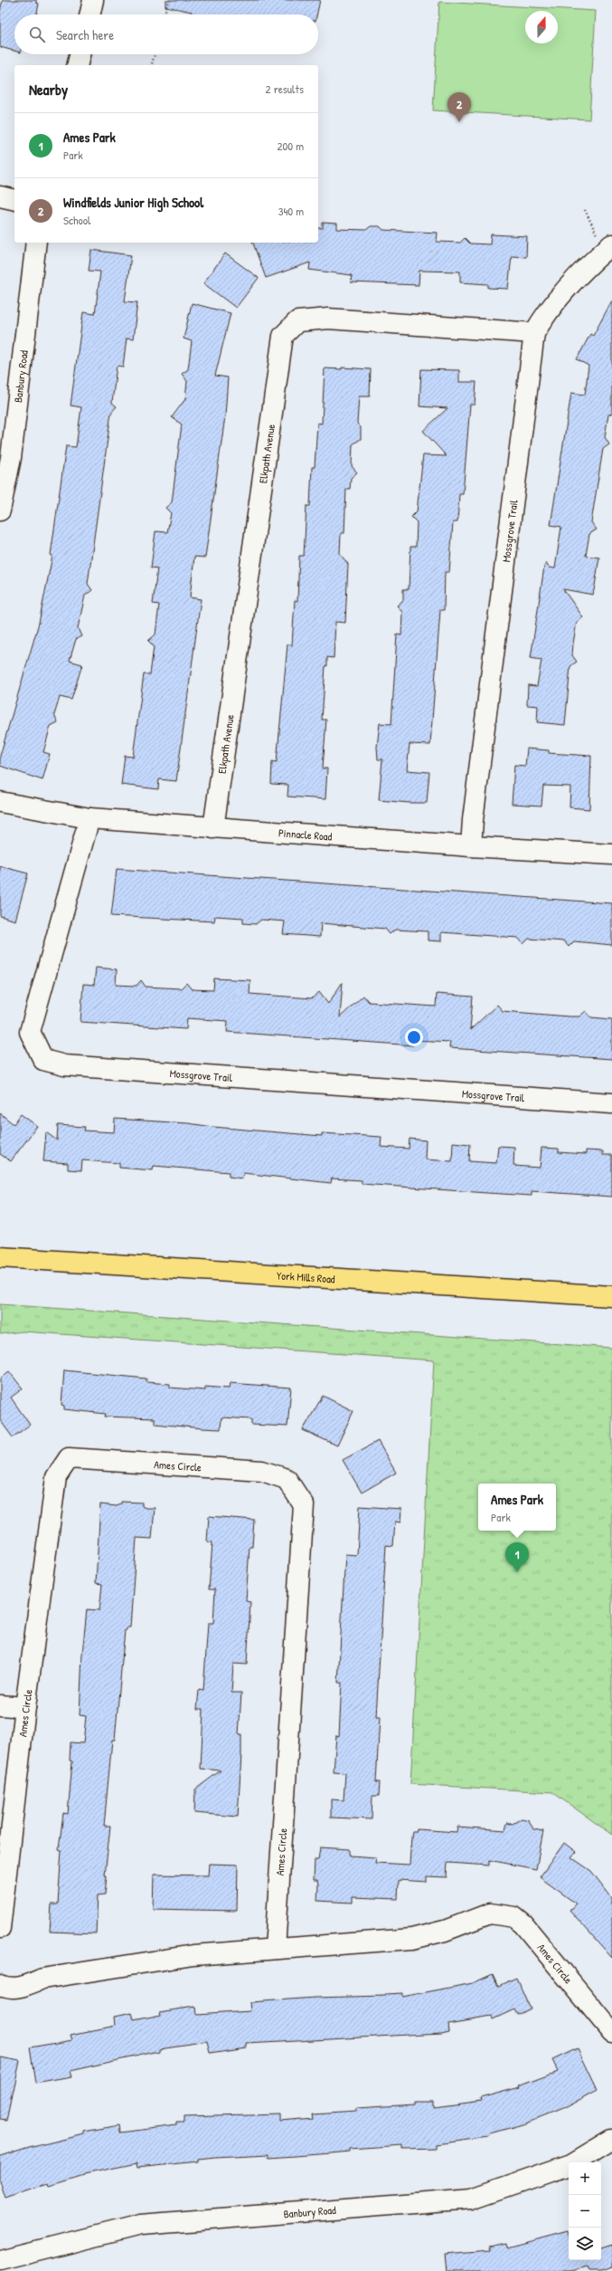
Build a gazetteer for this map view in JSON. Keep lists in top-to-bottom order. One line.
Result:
{"streets":{"main road":["York Mills Road"],"street":["Banbury Road","Elkpath Avenue","Mossgrove Trail","Pinnacle Road","Ames Circle"]},"crossings":[["Elkpath Avenue","Mossgrove Trail"],["Elkpath Avenue","Pinnacle Road"],["Mossgrove Trail","Pinnacle Road"]],"north":"top","page":{"search":"Search here","heading":["Nearby","2 results"],"pins":["2","1"],"list":[{"mark":"1","name":"Ames Park","note":"Park","value":"200 m"},{"mark":"2","name":"Windfields Junior High School","note":"School","value":"340 m"}],"popup":["Ames Park","Park"],"map_buttons":["+","−"]}}
